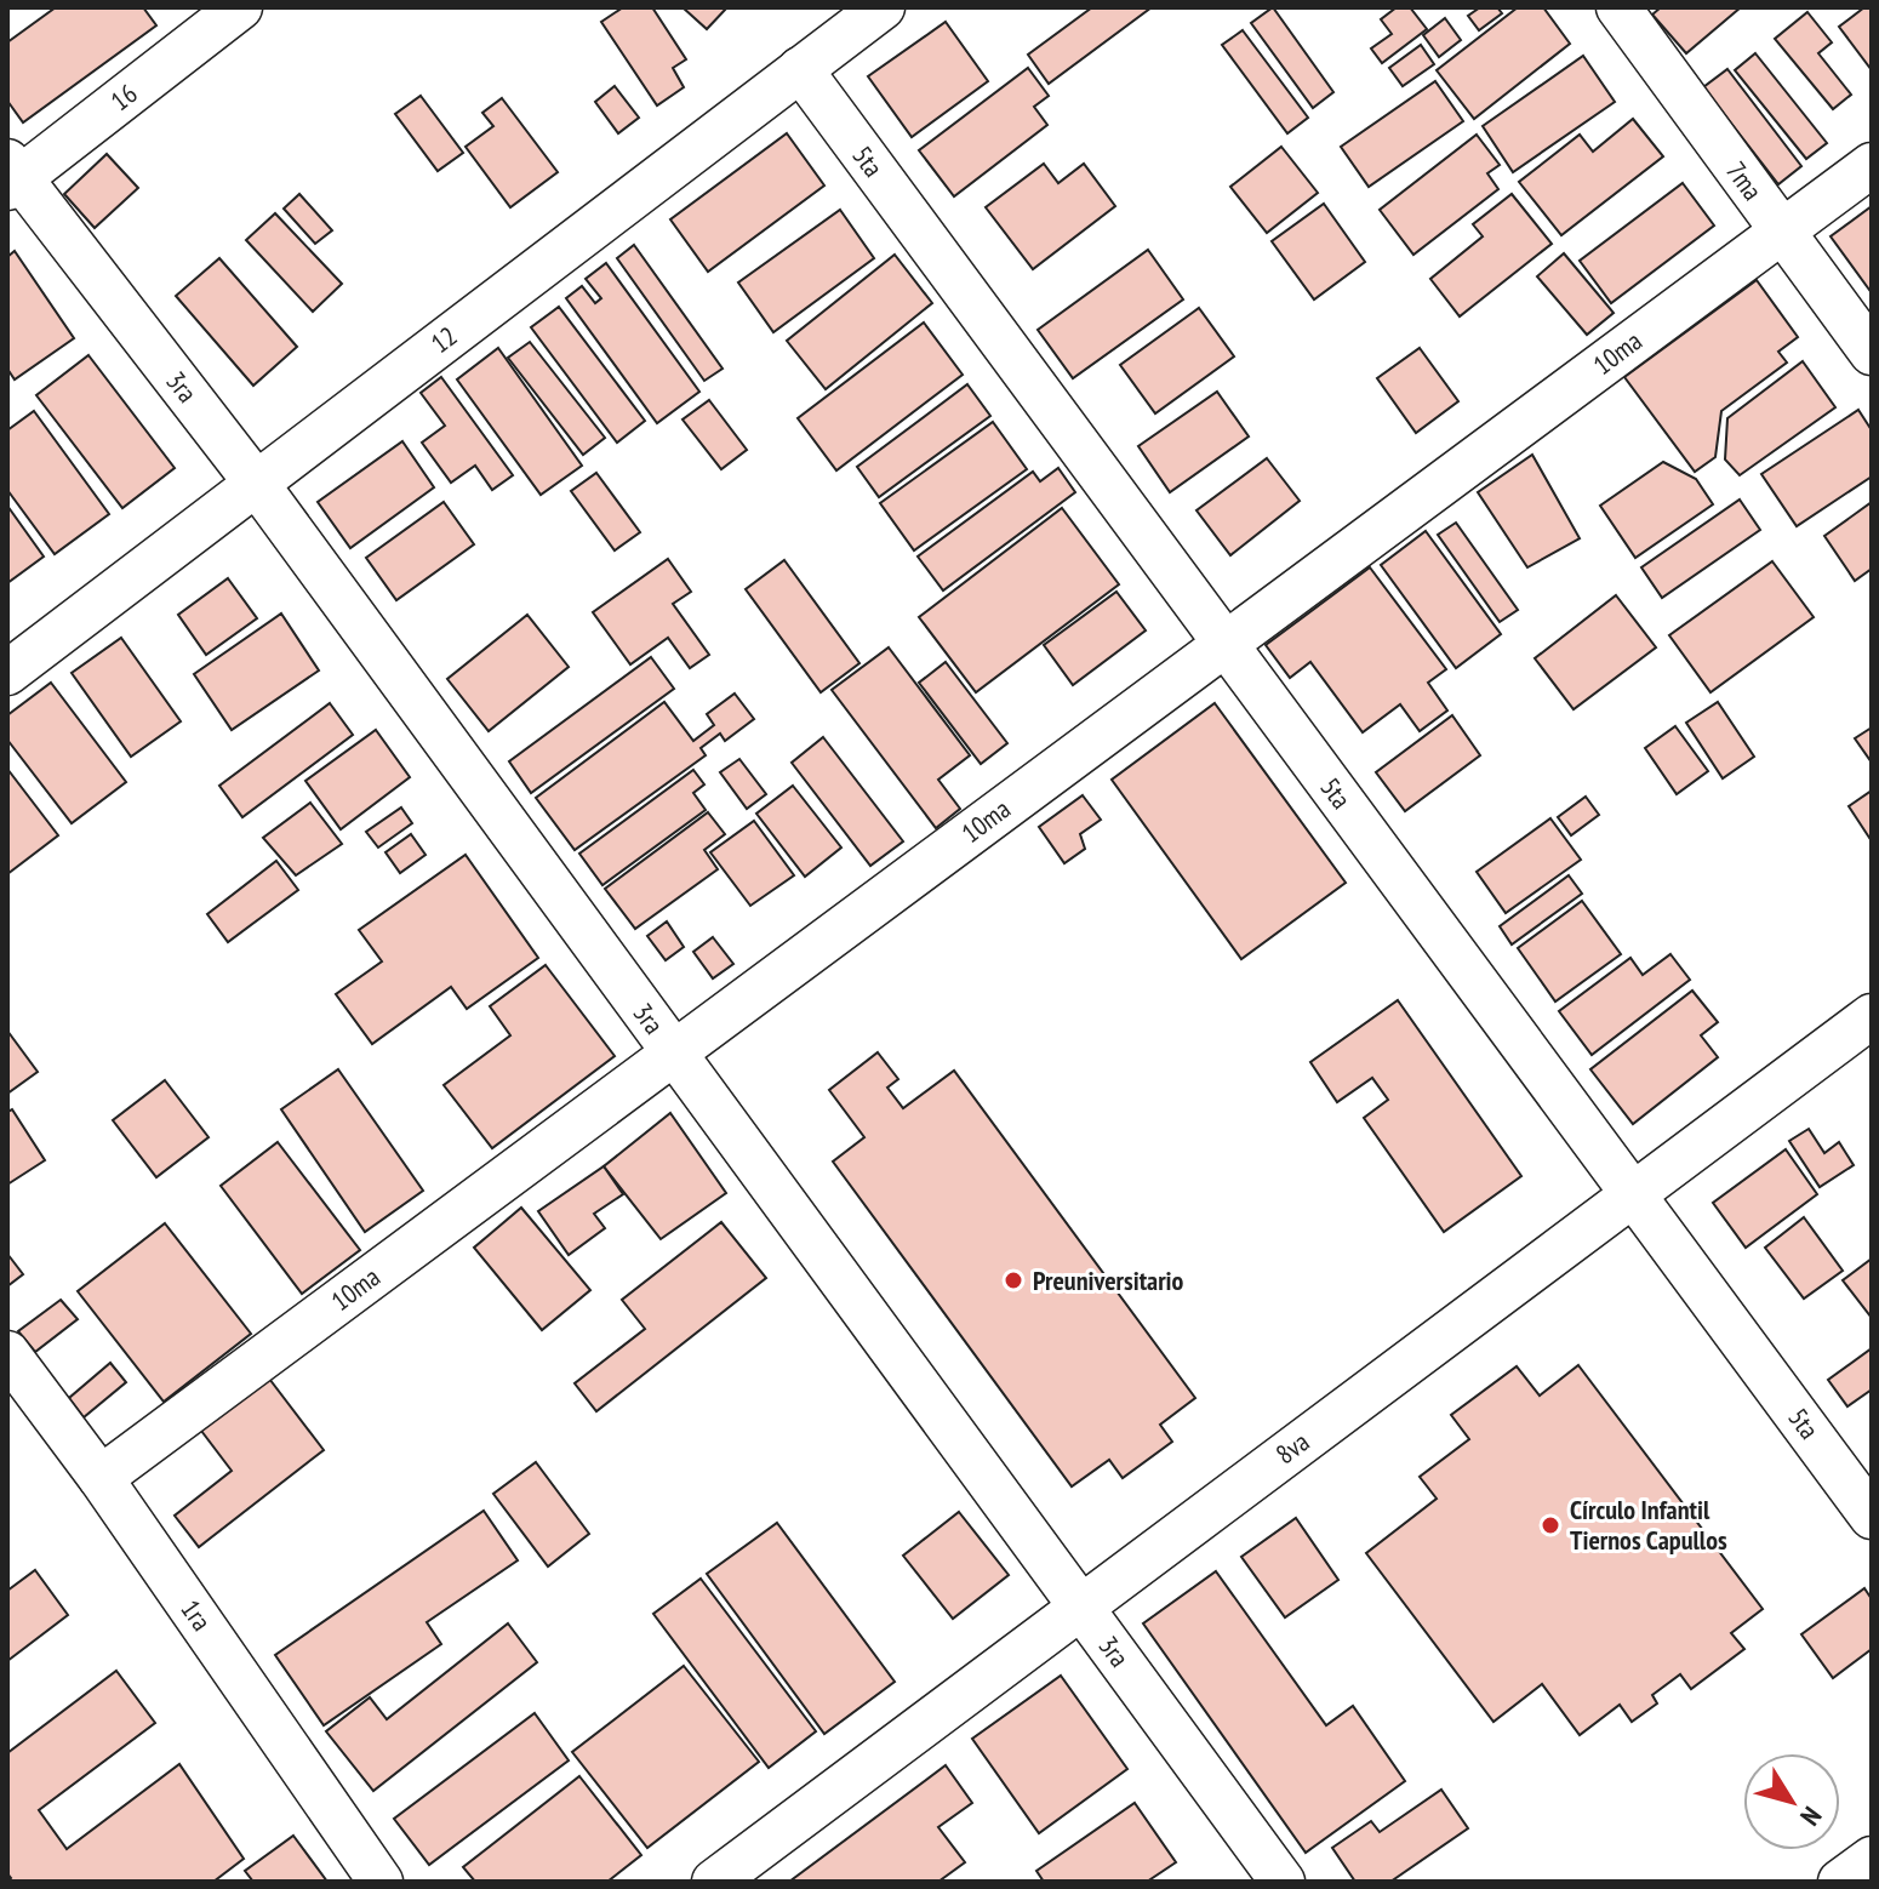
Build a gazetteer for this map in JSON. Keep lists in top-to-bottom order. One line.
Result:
{"streets":{"street":["16","5ta","7ma","12","10ma","3ra","8va","1ra"]},"crossings":[["16","3ra"],["5ta","12"],["5ta","10ma"],["5ta","8va"],["7ma","10ma"],["12","3ra"],["10ma","3ra"],["10ma","1ra"],["3ra","8va"]],"places":["Preuniversitario","Círculo Infantil Tiernos Capullos"],"north":"bottom right"}
